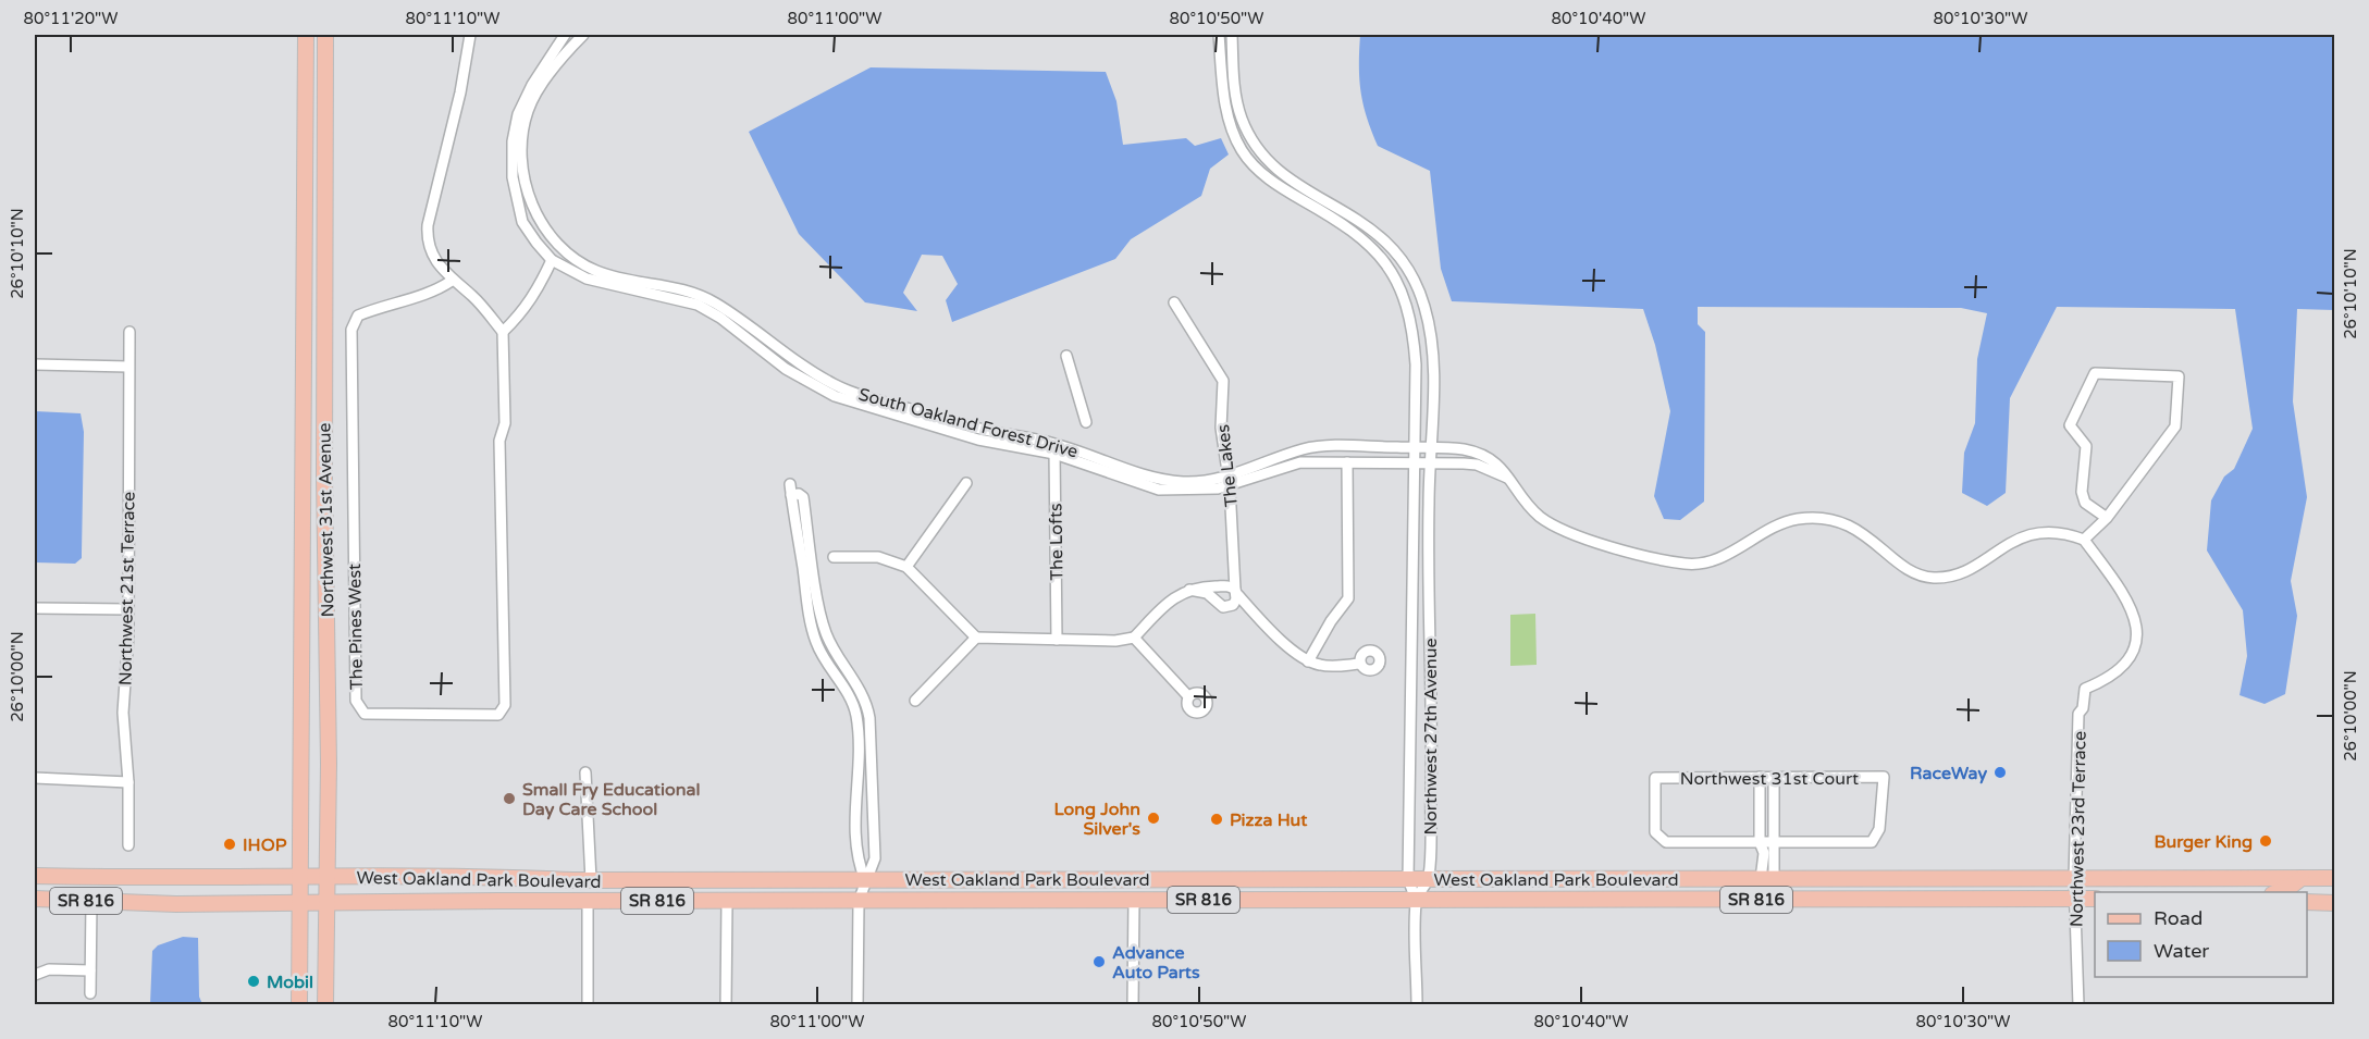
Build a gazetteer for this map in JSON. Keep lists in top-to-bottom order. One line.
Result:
{"streets":{"main road":["Northwest 31st Avenue","West Oakland Park Boulevard","SR 816"],"street":["South Oakland Forest Drive","The Lakes","The Lofts","Northwest 21st Terrace","The Pines West","Northwest 27th Avenue","Northwest 31st Court","Northwest 23rd Terrace"]},"crossings":[["South Oakland Forest Drive","The Lakes"],["South Oakland Forest Drive","The Lofts"],["South Oakland Forest Drive","Northwest 27th Avenue"],["South Oakland Forest Drive","Northwest 23rd Terrace"],["Northwest 31st Avenue","West Oakland Park Boulevard"],["Northwest 27th Avenue","West Oakland Park Boulevard"],["Northwest 23rd Terrace","West Oakland Park Boulevard"]],"places":["RaceWay","Small Fry Educational Day Care School","Long John Silver's","Pizza Hut","Burger King","IHOP","Advance Auto Parts","Mobil"],"legend":["Road","Water"],"coordinates":["80°11'20\"W","80°11'10\"W","80°11'00\"W","80°10'50\"W","80°10'40\"W","80°10'30\"W","26°10'10\"N","26°10'00\"N"]}
